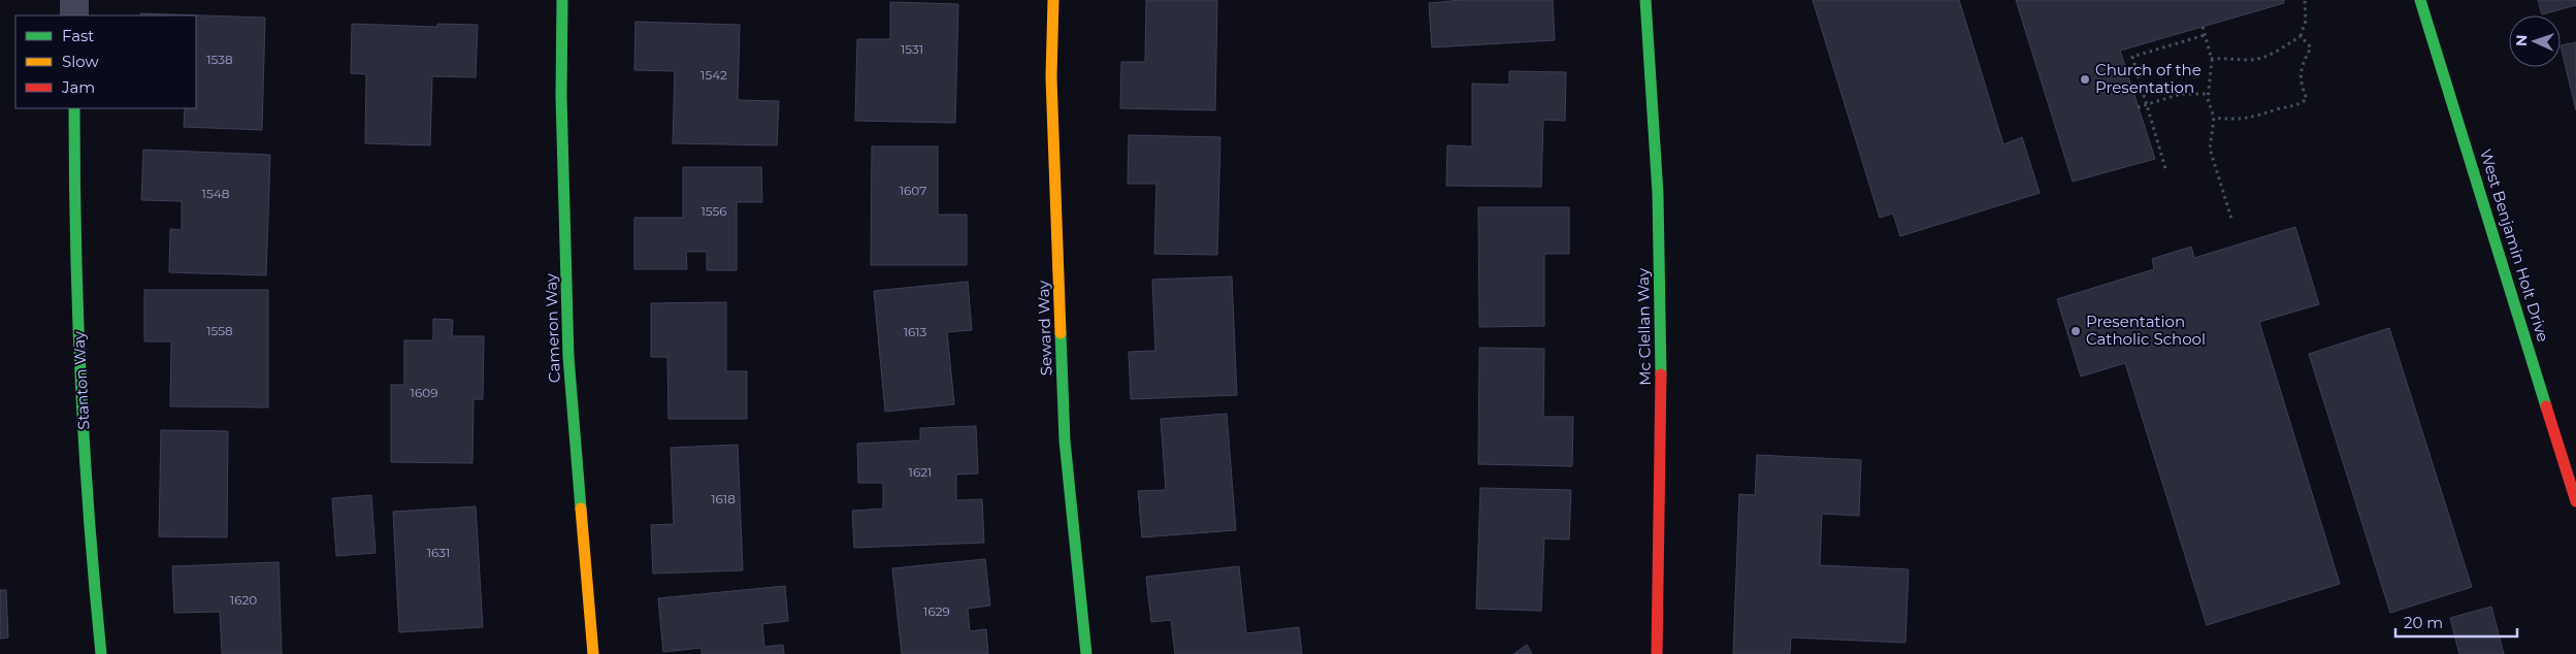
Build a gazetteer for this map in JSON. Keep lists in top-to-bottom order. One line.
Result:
{"streets":{"street":["West Benjamin Holt Drive","Mc Clellan Way","Cameron Way","Seward Way","Stanton Way"]},"places":["Church of the Presentation","Presentation Catholic School"],"house_numbers":["1531","1538","1542","1607","1548","1556","1558","1613","1609","1621","1618","1631","1620","1629"],"legend":["Fast","Slow","Jam"],"scale_bar":"20 m","north":"left"}
